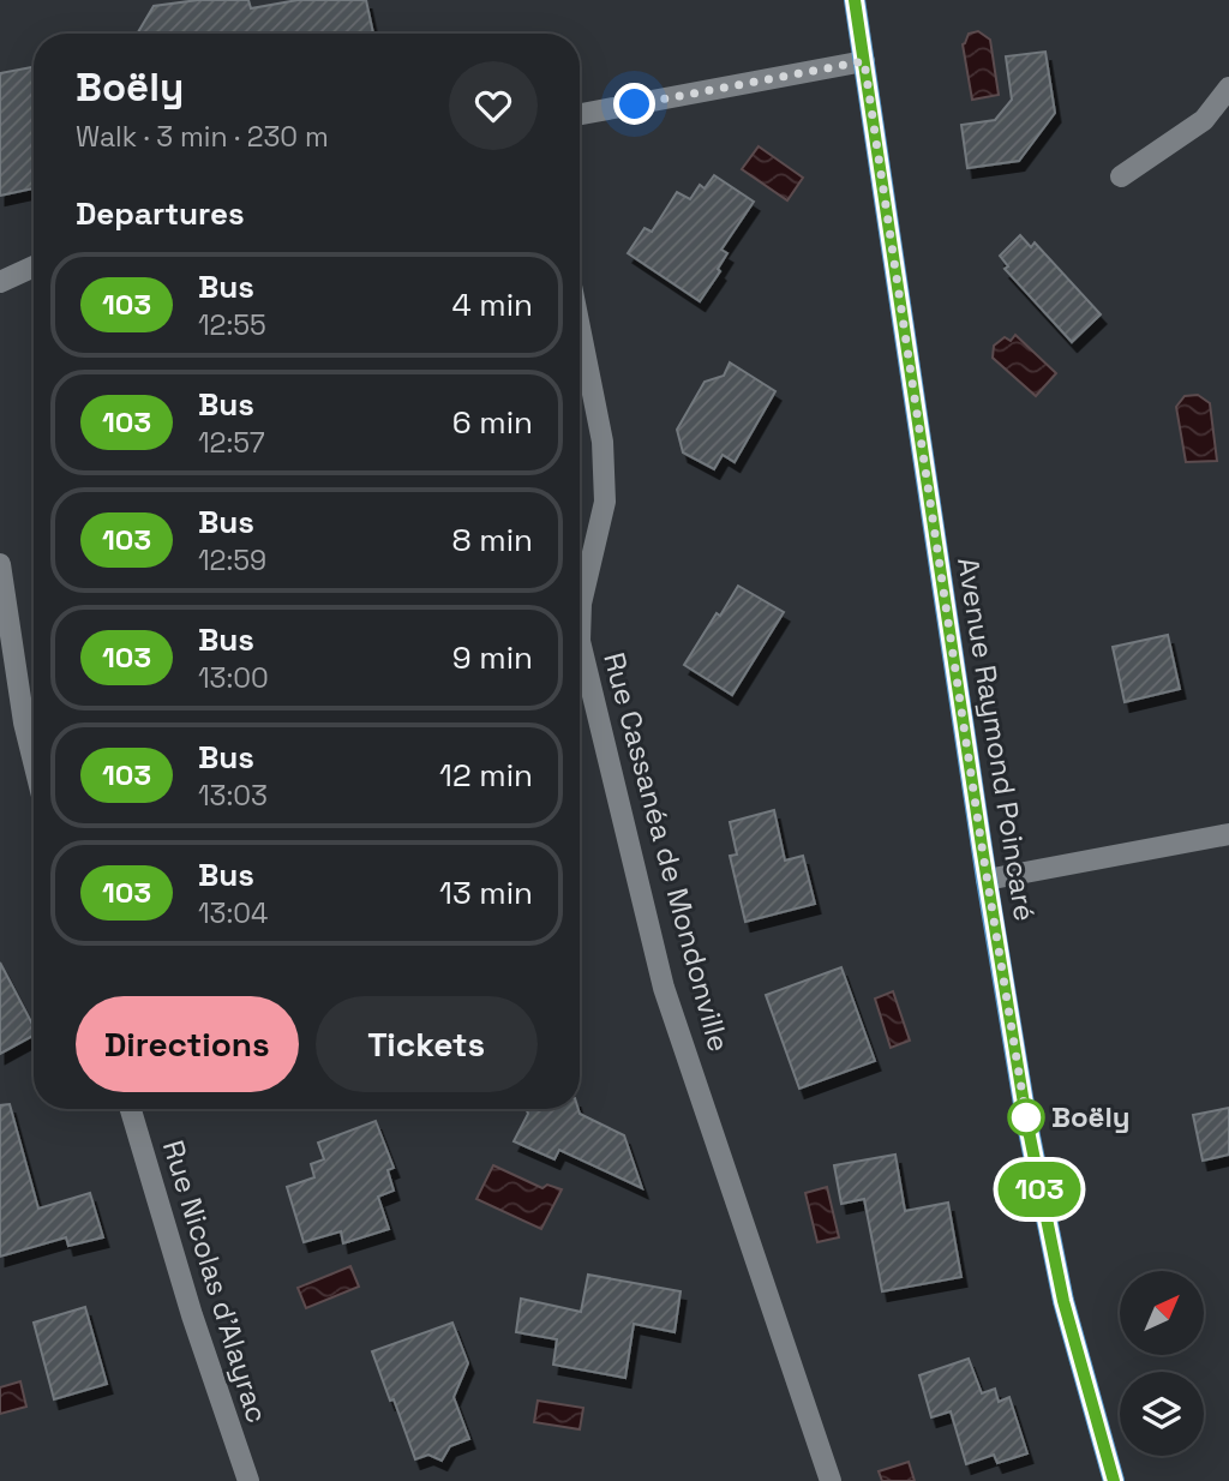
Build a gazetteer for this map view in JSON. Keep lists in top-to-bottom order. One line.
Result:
{"streets":{"main road":["Avenue Raymond Poincaré"],"street":["Rue Cassanéa de Mondonville","Rue Nicolas d'Alayrac"]},"places":["Boëly"],"lines":["bus line 103"],"north":"top right","page":{"on_map":"103","heading":[["Boëly","Walk · 3 min · 230 m"],"Departures"],"list":[{"mark":"103","name":"Bus","note":"12:55","value":"4 min"},{"mark":"103","name":"Bus","note":"12:57","value":"6 min"},{"mark":"103","name":"Bus","note":"12:59","value":"8 min"},{"mark":"103","name":"Bus","note":"13:00","value":"9 min"},{"mark":"103","name":"Bus","note":"13:03","value":"12 min"},{"mark":"103","name":"Bus","note":"13:04","value":"13 min"}],"buttons":["Directions","Tickets"]}}
